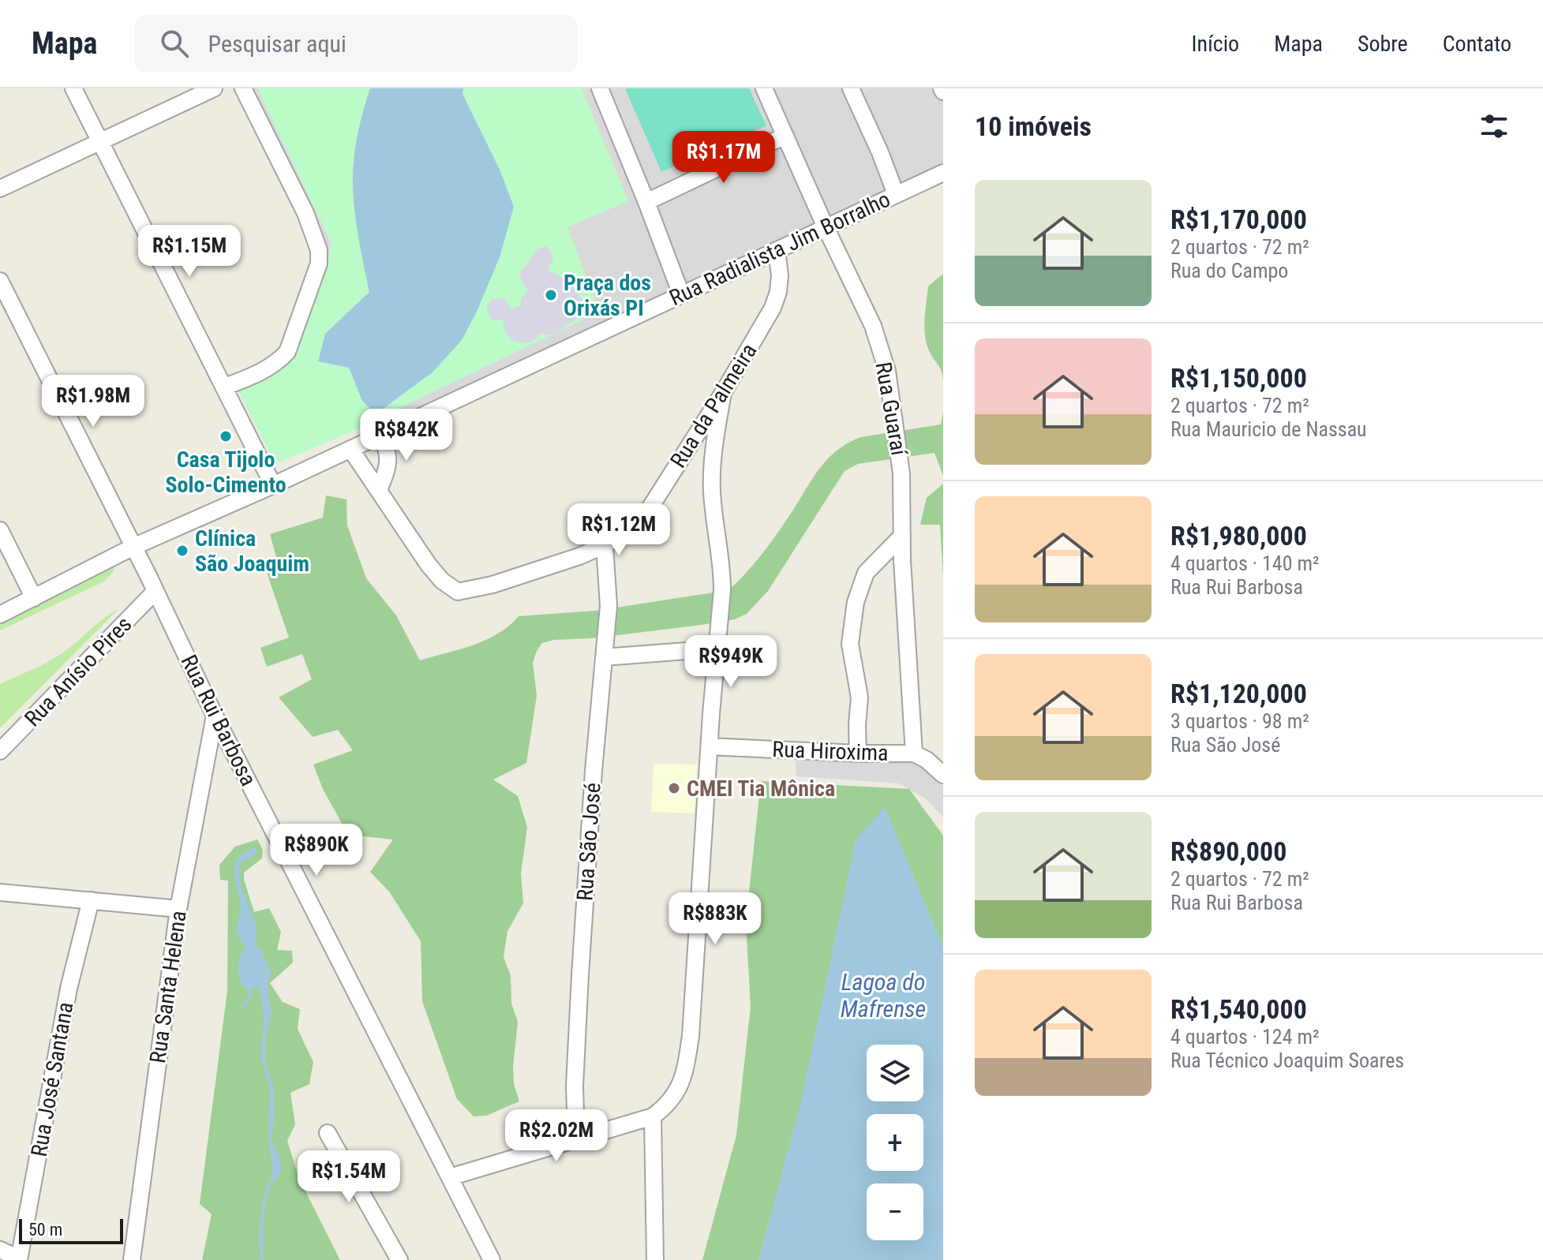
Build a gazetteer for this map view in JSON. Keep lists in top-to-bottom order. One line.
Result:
{"streets":{"street":["Rua Radialista Jim Borralho","Rua da Palmeira","Rua Guaraí","Rua Anísio Pires","Rua Rui Barbosa","Rua Hiroxima","Rua São José","Rua Santa Helena","Rua José Santana"]},"crossings":[["Rua Radialista Jim Borralho","Rua da Palmeira"],["Rua Radialista Jim Borralho","Rua Guaraí"],["Rua Radialista Jim Borralho","Rua Rui Barbosa"],["Rua da Palmeira","Rua São José"],["Rua Guaraí","Rua Hiroxima"],["Rua Anísio Pires","Rua Rui Barbosa"],["Rua Rui Barbosa","Rua Santa Helena"]],"water":["Lagoa do Mafrense"],"places":["Praça dos Orixás PI","Casa Tijolo Solo-Cimento","Clínica São Joaquim","CMEI Tia Mônica"],"scale_bar":"50 m","page":{"header":"Mapa","search":"Pesquisar aqui","nav":["Início","Mapa","Sobre","Contato"],"heading":"10 imóveis","price":["R$1.17M","R$1.15M","R$1.98M","R$842K","R$1.12M","R$949K","R$890K","R$883K","R$2.02M","R$1.54M"],"list":[{"name":"R$1,170,000","note":"2 quartos · 72 m² · Rua do Campo"},{"name":"R$1,150,000","note":"2 quartos · 72 m² · Rua Mauricio de Nassau"},{"name":"R$1,980,000","note":"4 quartos · 140 m² · Rua Rui Barbosa"},{"name":"R$1,120,000","note":"3 quartos · 98 m² · Rua São José"},{"name":"R$890,000","note":"2 quartos · 72 m² · Rua Rui Barbosa"},{"name":"R$1,540,000","note":"4 quartos · 124 m² · Rua Técnico Joaquim Soares"}],"map_buttons":["+","−"],"scale":"50 m"}}
